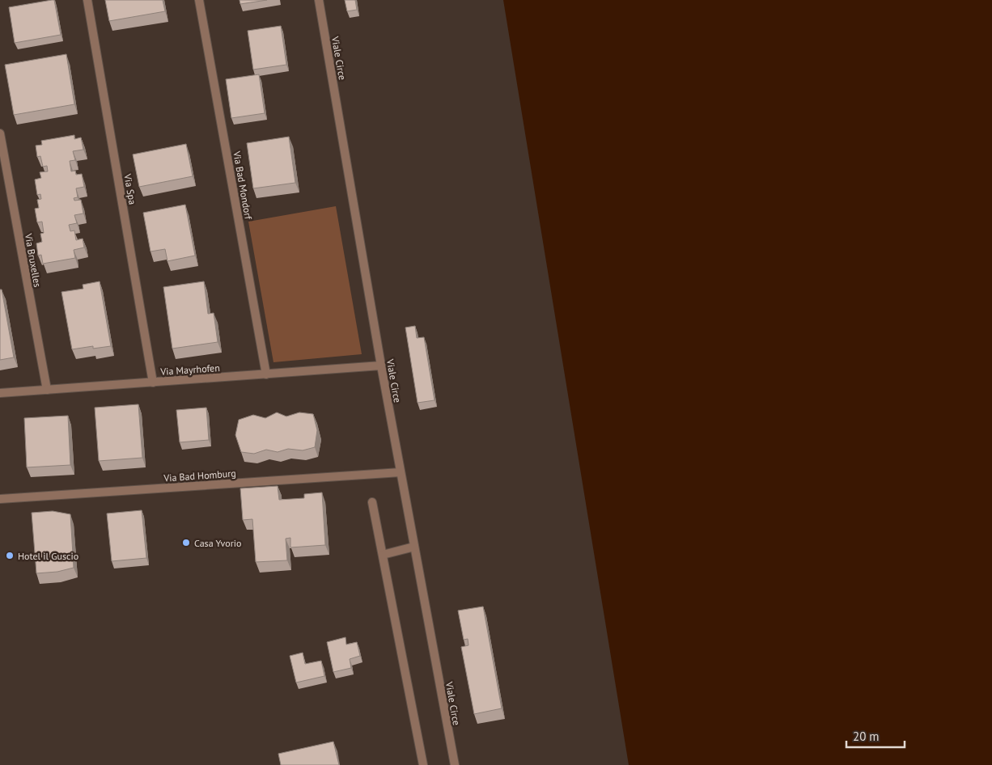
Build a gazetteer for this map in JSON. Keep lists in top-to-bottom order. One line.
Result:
{"streets":{"street":["Viale Circe","Via Bad Mondorf","Via Spa","Via Bruxelles","Via Mayrhofen","Via Bad Homburg"]},"crossings":[["Viale Circe","Via Mayrhofen"],["Viale Circe","Via Bad Homburg"],["Via Bad Mondorf","Via Mayrhofen"],["Via Spa","Via Mayrhofen"],["Via Bruxelles","Via Mayrhofen"]],"places":["Casa Yvorio","Hotel il Guscio"],"scale_bar":"20 m"}
